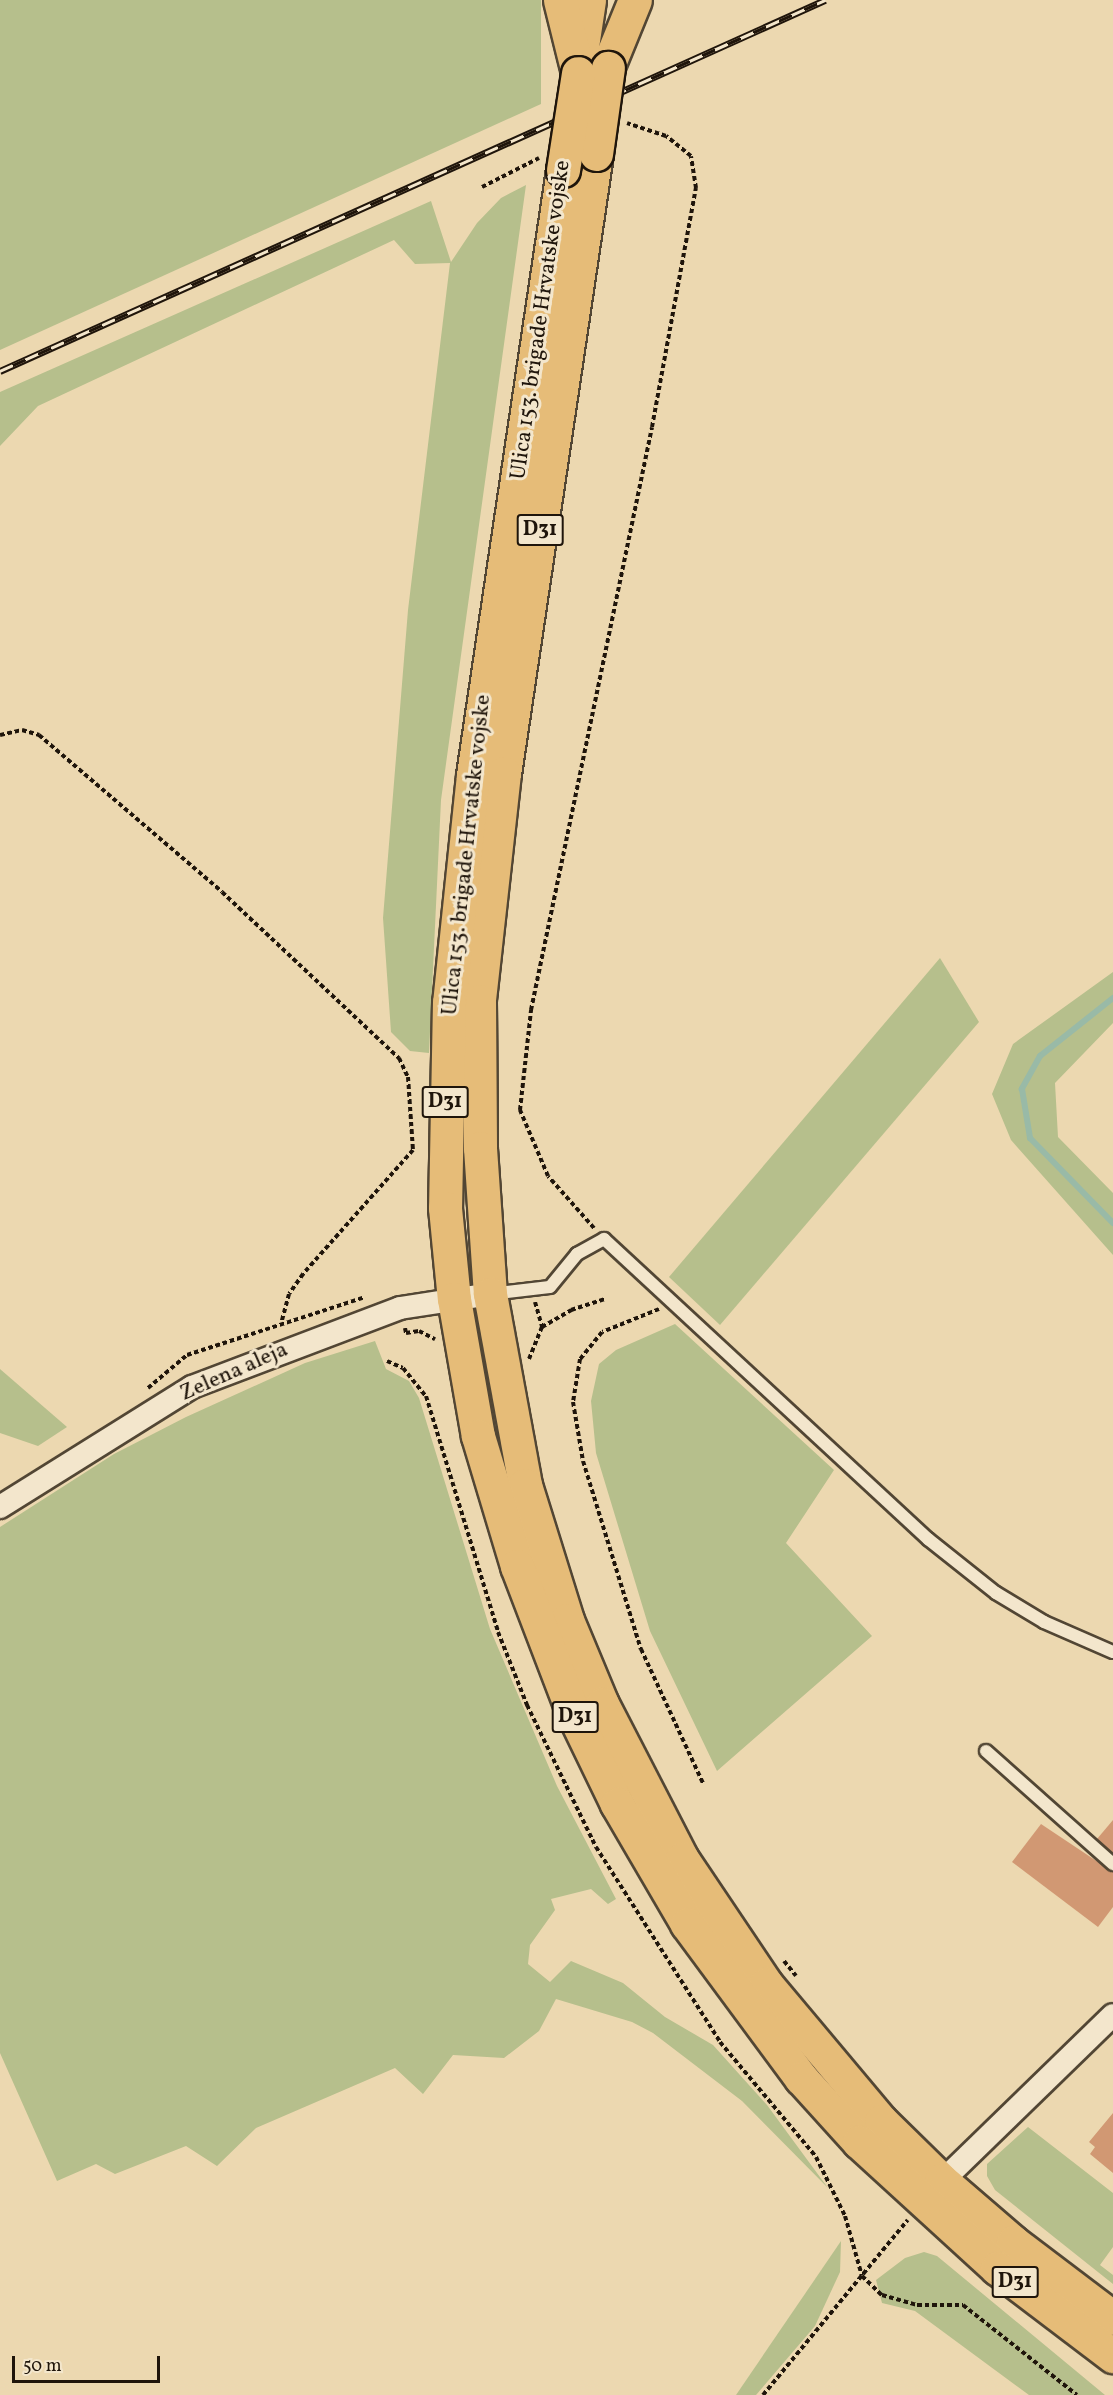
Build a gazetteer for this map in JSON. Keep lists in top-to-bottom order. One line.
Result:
{"streets":{"main road":["Ulica 153. brigade Hrvatske vojske","D31"],"street":["Zelena aleja"]},"crossings":[["Ulica 153. brigade Hrvatske vojske","Zelena aleja"]],"scale_bar":"50 m"}
